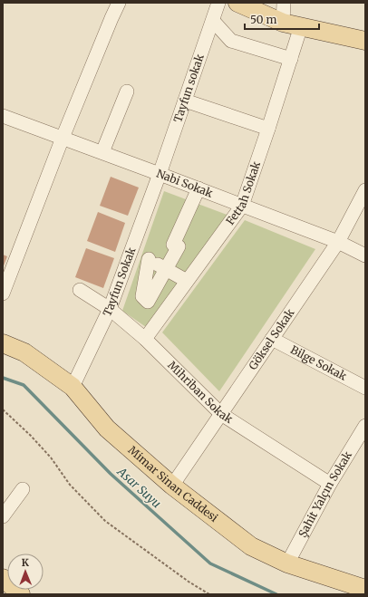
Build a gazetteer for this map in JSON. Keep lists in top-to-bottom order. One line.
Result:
{"streets":{"main road":["Mimar Sinan Caddesi"],"street":["Tayfun sokak","Nabi Sokak","Fettah Sokak","Tayfun Sokak","Göksel Sokak","Bilge Sokak","Mihriban Sokak","Şahit Yalçın Sokak"]},"crossings":[["Tayfun sokak","Nabi Sokak"],["Tayfun sokak","Tayfun Sokak"],["Nabi Sokak","Fettah Sokak"],["Nabi Sokak","Tayfun Sokak"],["Nabi Sokak","Göksel Sokak"],["Fettah Sokak","Mihriban Sokak"],["Tayfun Sokak","Mihriban Sokak"],["Tayfun Sokak","Mimar Sinan Caddesi"],["Göksel Sokak","Bilge Sokak"],["Göksel Sokak","Mihriban Sokak"],["Göksel Sokak","Mimar Sinan Caddesi"],["Mihriban Sokak","Şahit Yalçın Sokak"],["Mimar Sinan Caddesi","Şahit Yalçın Sokak"]],"water":["Asar Suyu"],"scale_bar":"50 m","north":"top"}
